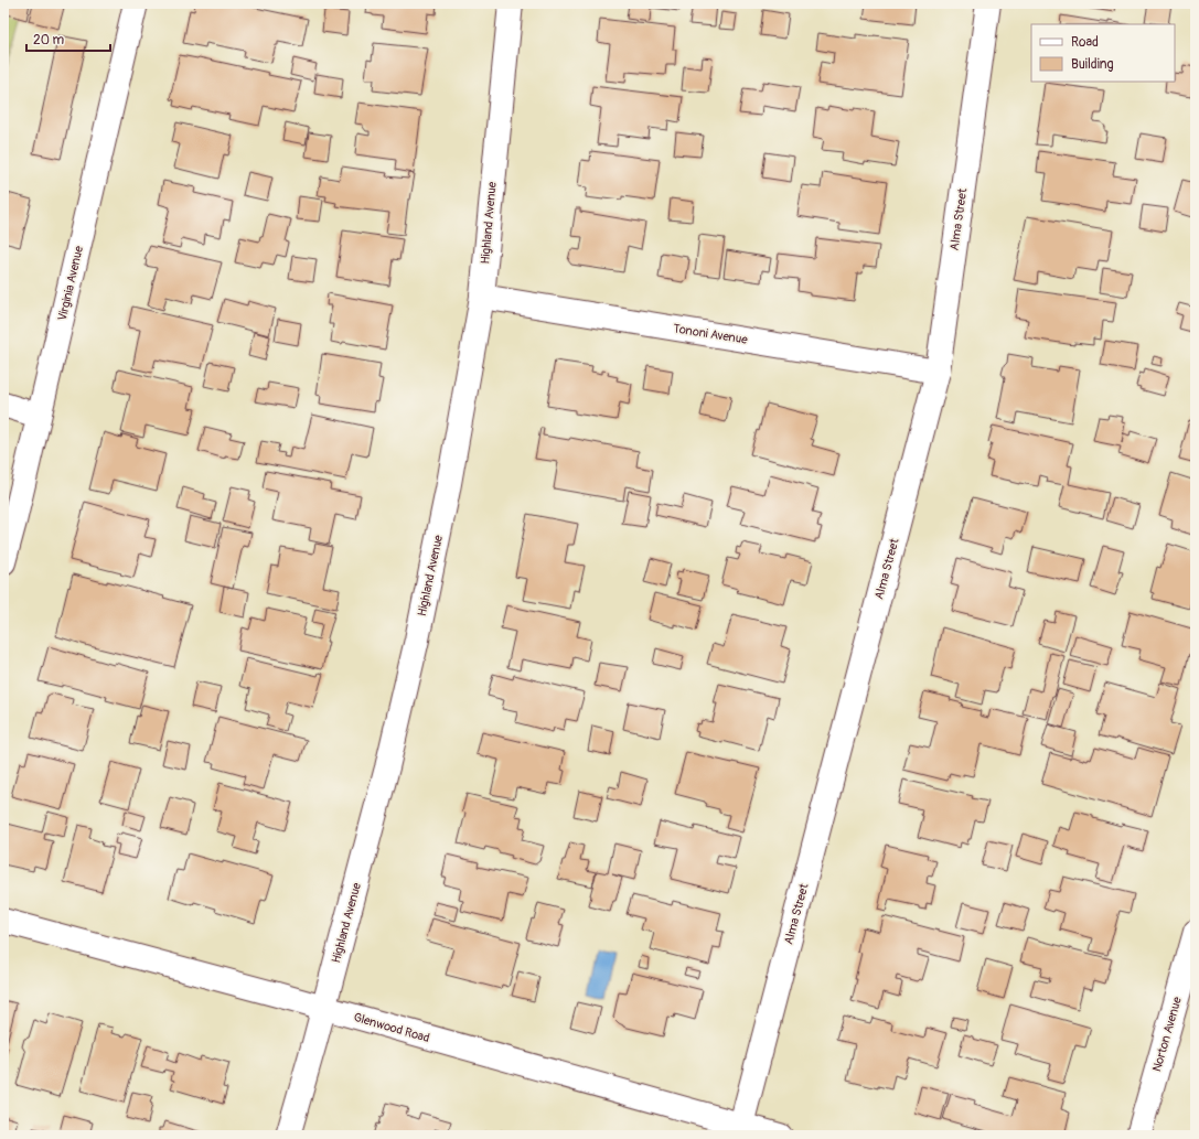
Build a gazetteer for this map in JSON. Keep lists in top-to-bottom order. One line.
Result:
{"streets":{"street":["Alma Street","Highland Avenue","Virginia Avenue","Tononi Avenue","Glenwood Road","Norton Avenue"]},"crossings":[["Alma Street","Tononi Avenue"],["Alma Street","Glenwood Road"],["Highland Avenue","Tononi Avenue"],["Highland Avenue","Glenwood Road"]],"legend":["Road","Building"],"scale_bar":"20 m"}
